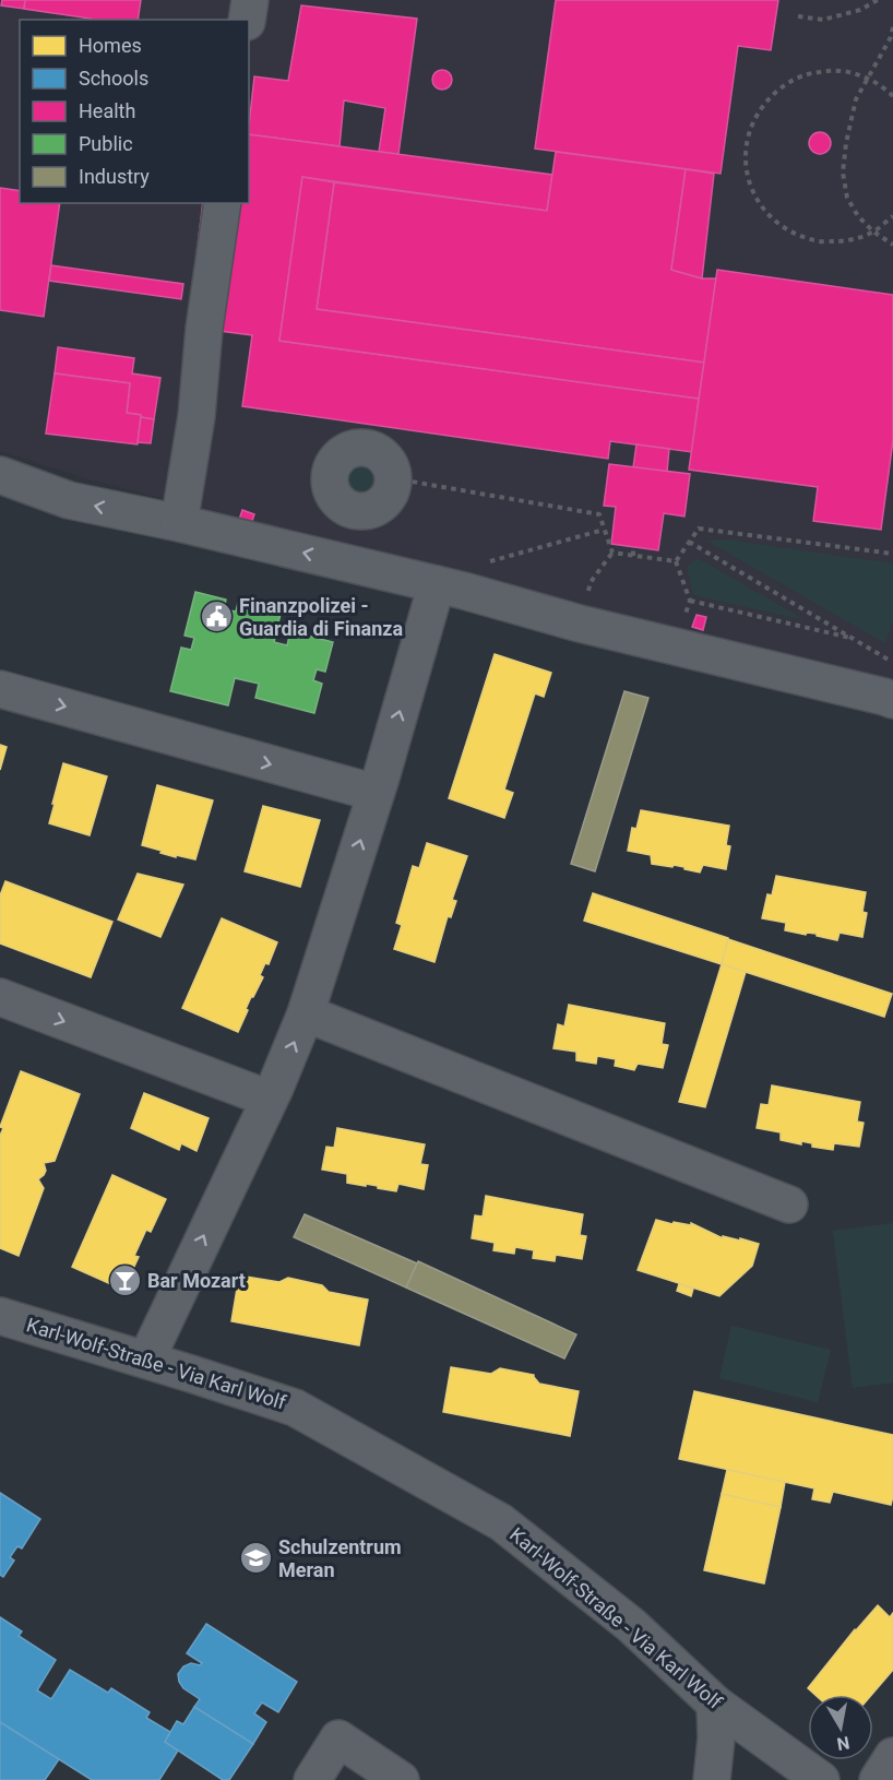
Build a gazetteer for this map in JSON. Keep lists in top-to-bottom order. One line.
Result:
{"streets":{"street":["Karl-Wolf-Straße - Via Karl Wolf"]},"places":{"public building":["Finanzpolizei - Guardia di Finanza"],"bar":["Bar Mozart"],"school or university":["Schulzentrum Meran"]},"legend":["Homes","Schools","Health","Public","Industry"],"north":"bottom"}
